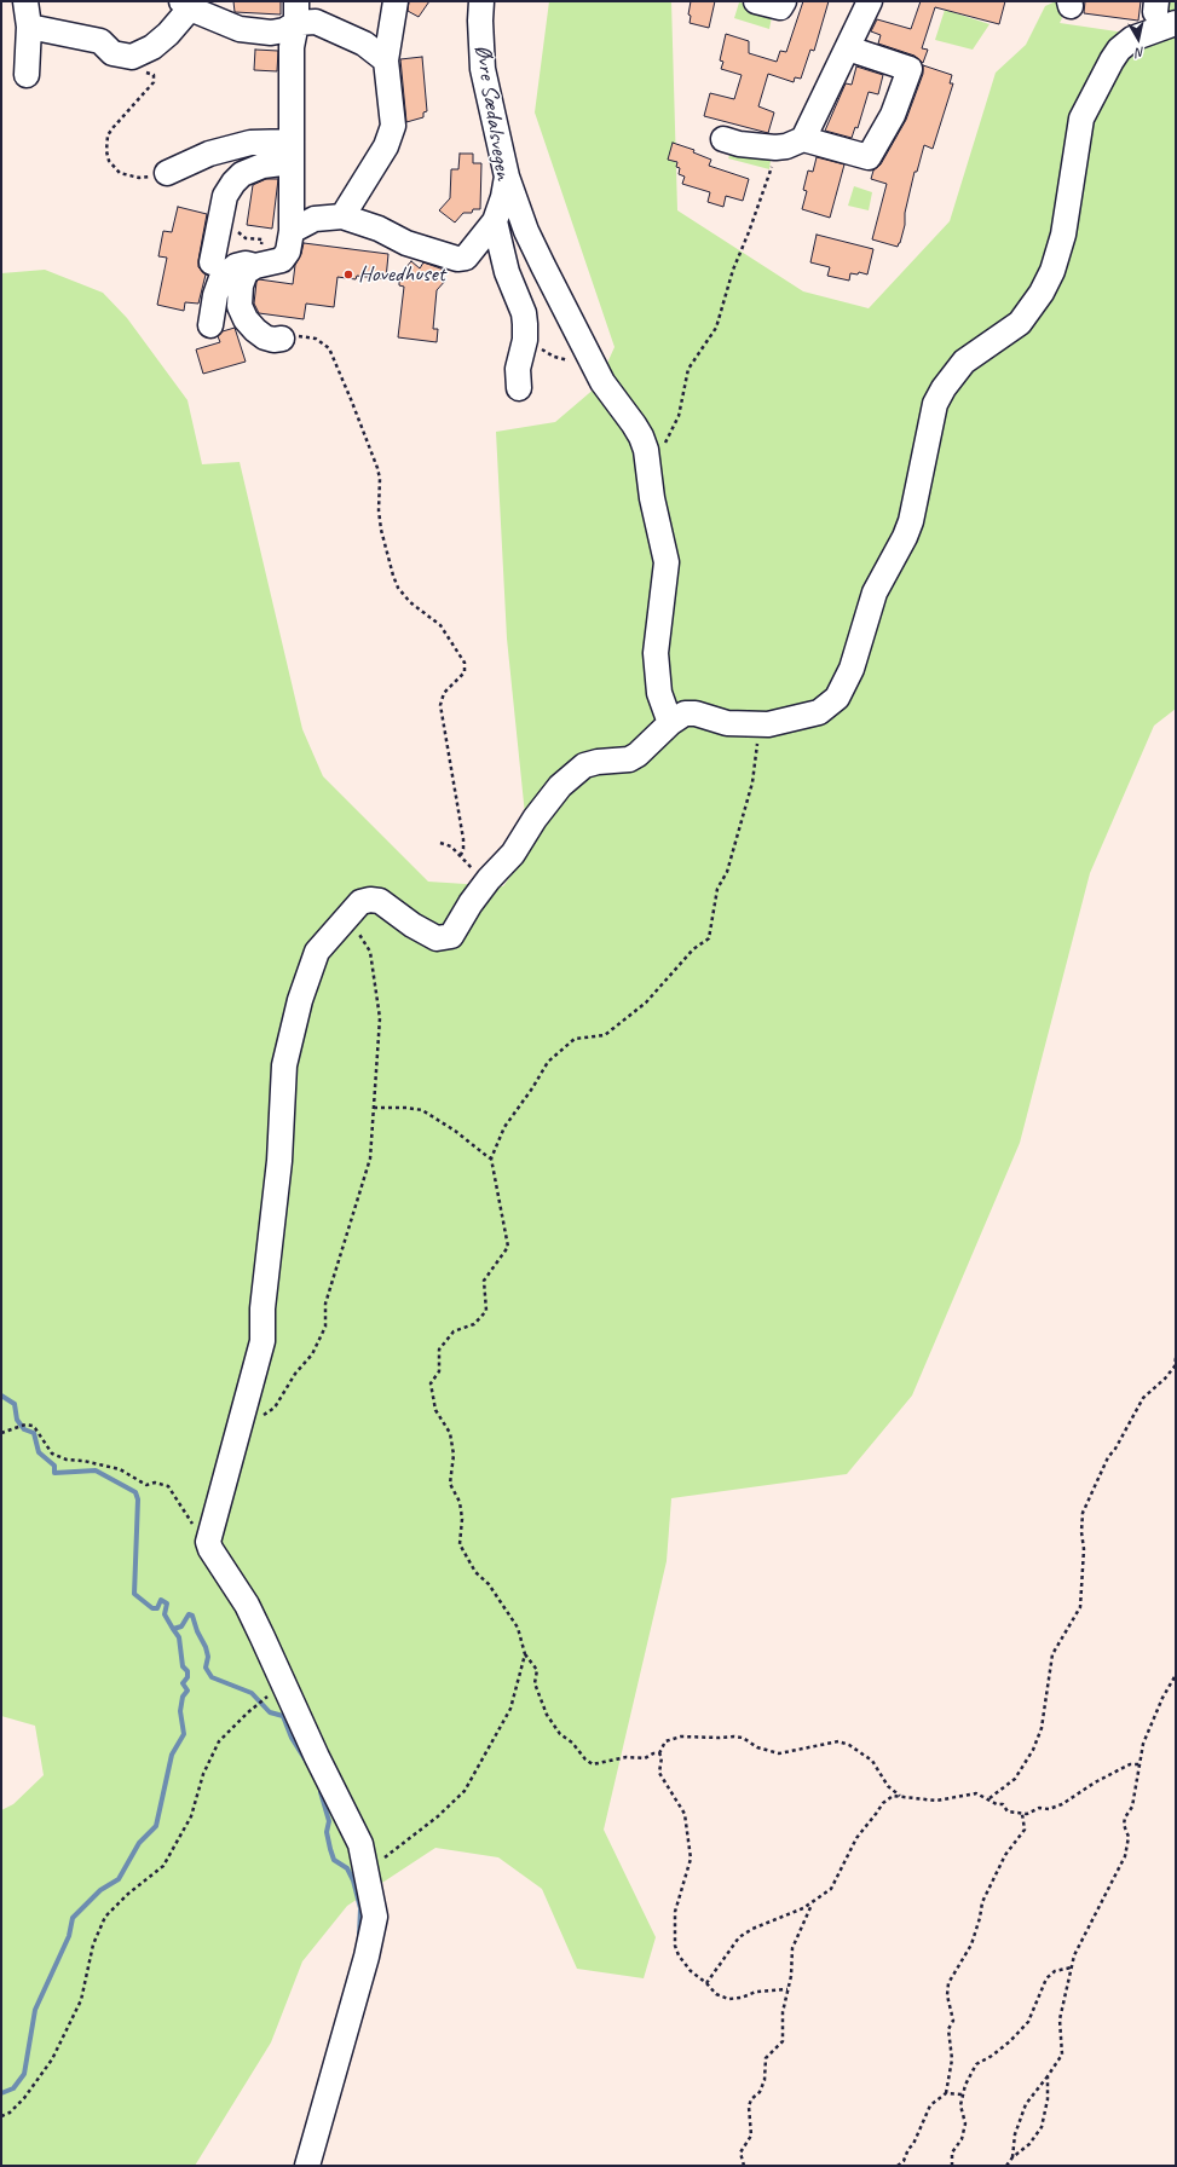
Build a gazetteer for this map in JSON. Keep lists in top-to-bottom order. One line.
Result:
{"streets":{"street":["Øvre Sædalsvegen"]},"places":["Hovedhuset"],"north":"bottom"}
